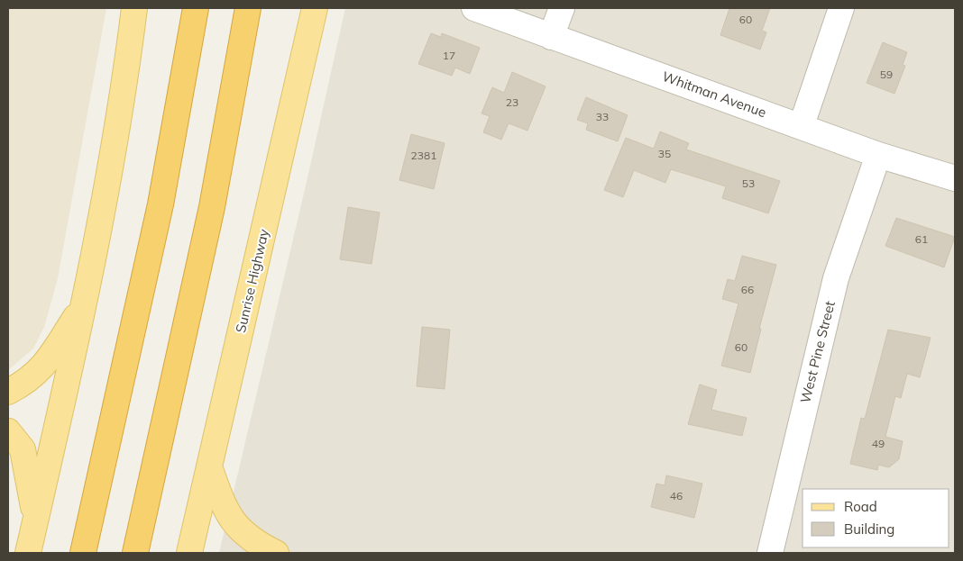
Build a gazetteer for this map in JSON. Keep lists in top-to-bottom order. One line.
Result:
{"streets":{"main road":["Sunrise Highway"],"street":["Whitman Avenue","West Pine Street"]},"crossings":[["Whitman Avenue","West Pine Street"]],"house_numbers":["60","17","59","23","33","35","2381","53","61","66","60","49","46"],"legend":["Road","Building"]}
